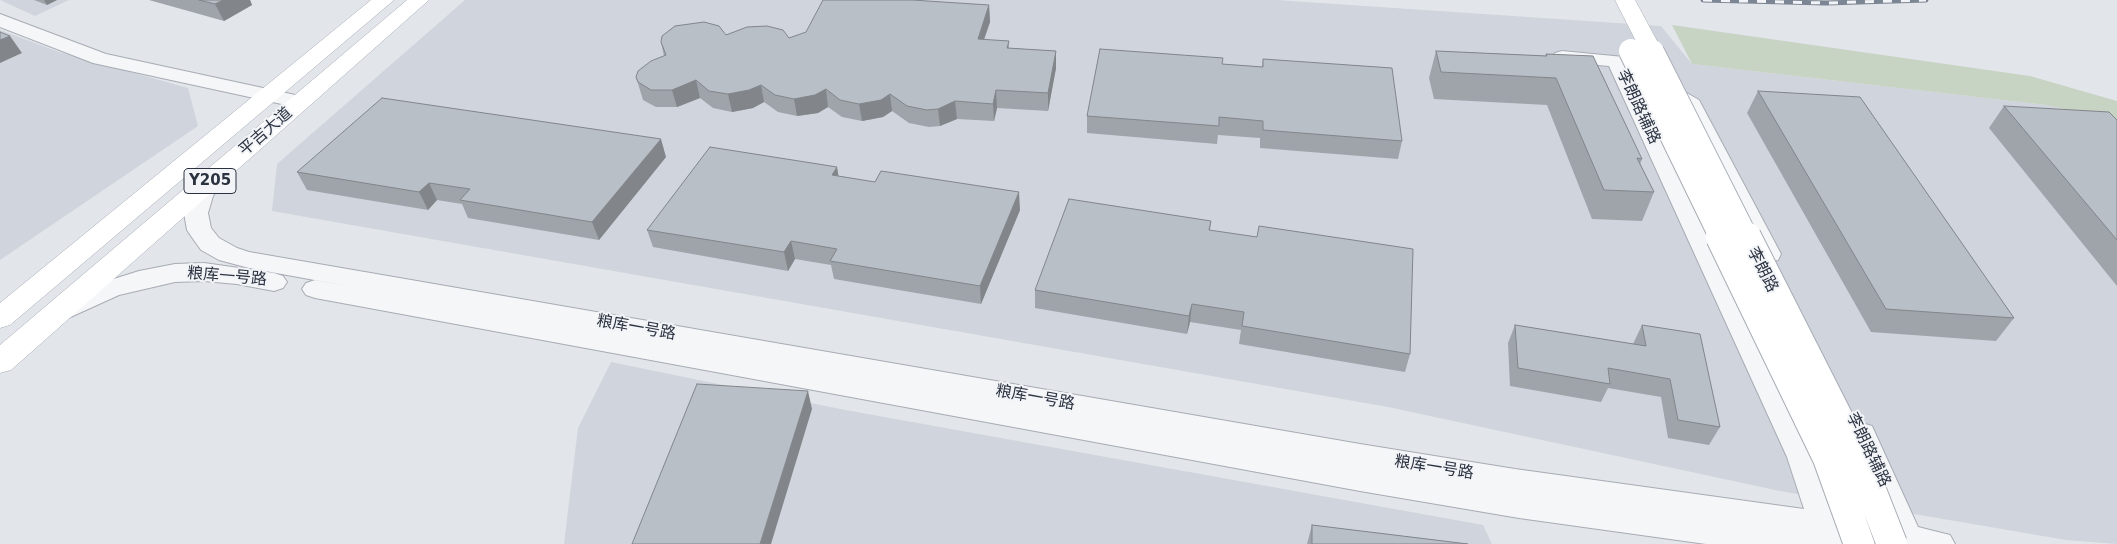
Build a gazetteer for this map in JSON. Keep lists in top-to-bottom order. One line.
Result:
{"streets":{"street":["李朗路辅路","平吉大道","Y205","李朗路","粮库一号路"]},"crossings":[["李朗路辅路","李朗路"],["李朗路辅路","粮库一号路"],["平吉大道","粮库一号路"],["李朗路","粮库一号路"]]}
